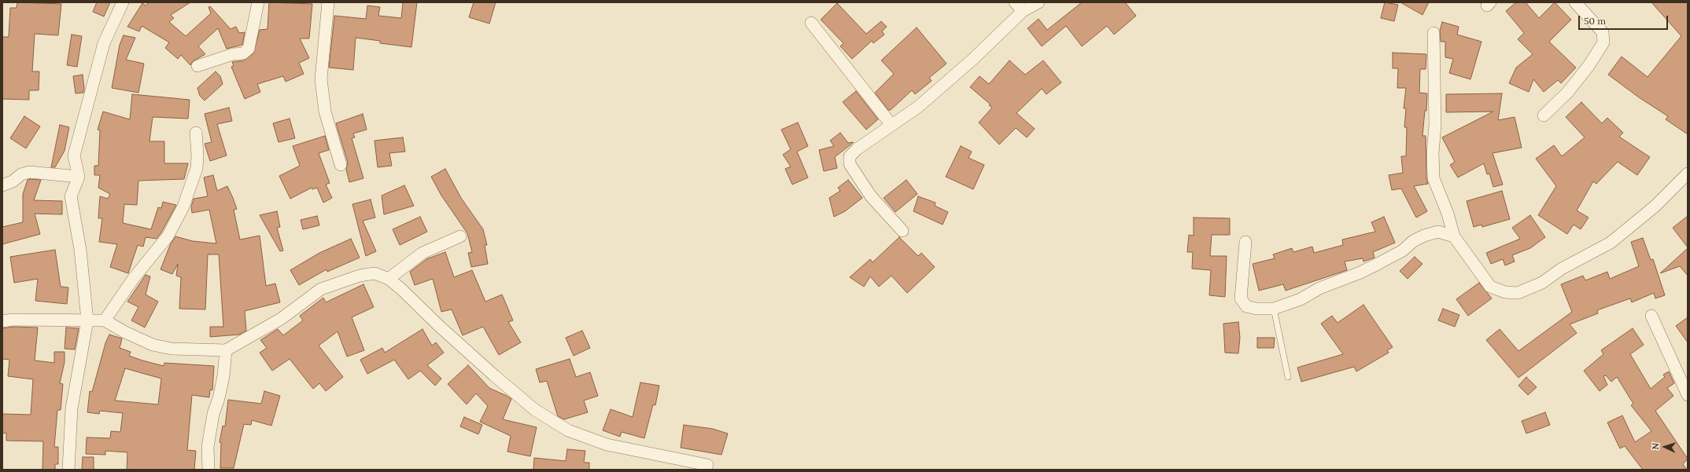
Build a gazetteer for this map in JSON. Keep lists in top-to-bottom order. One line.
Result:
{"scale_bar":"50 m","north":"left"}
